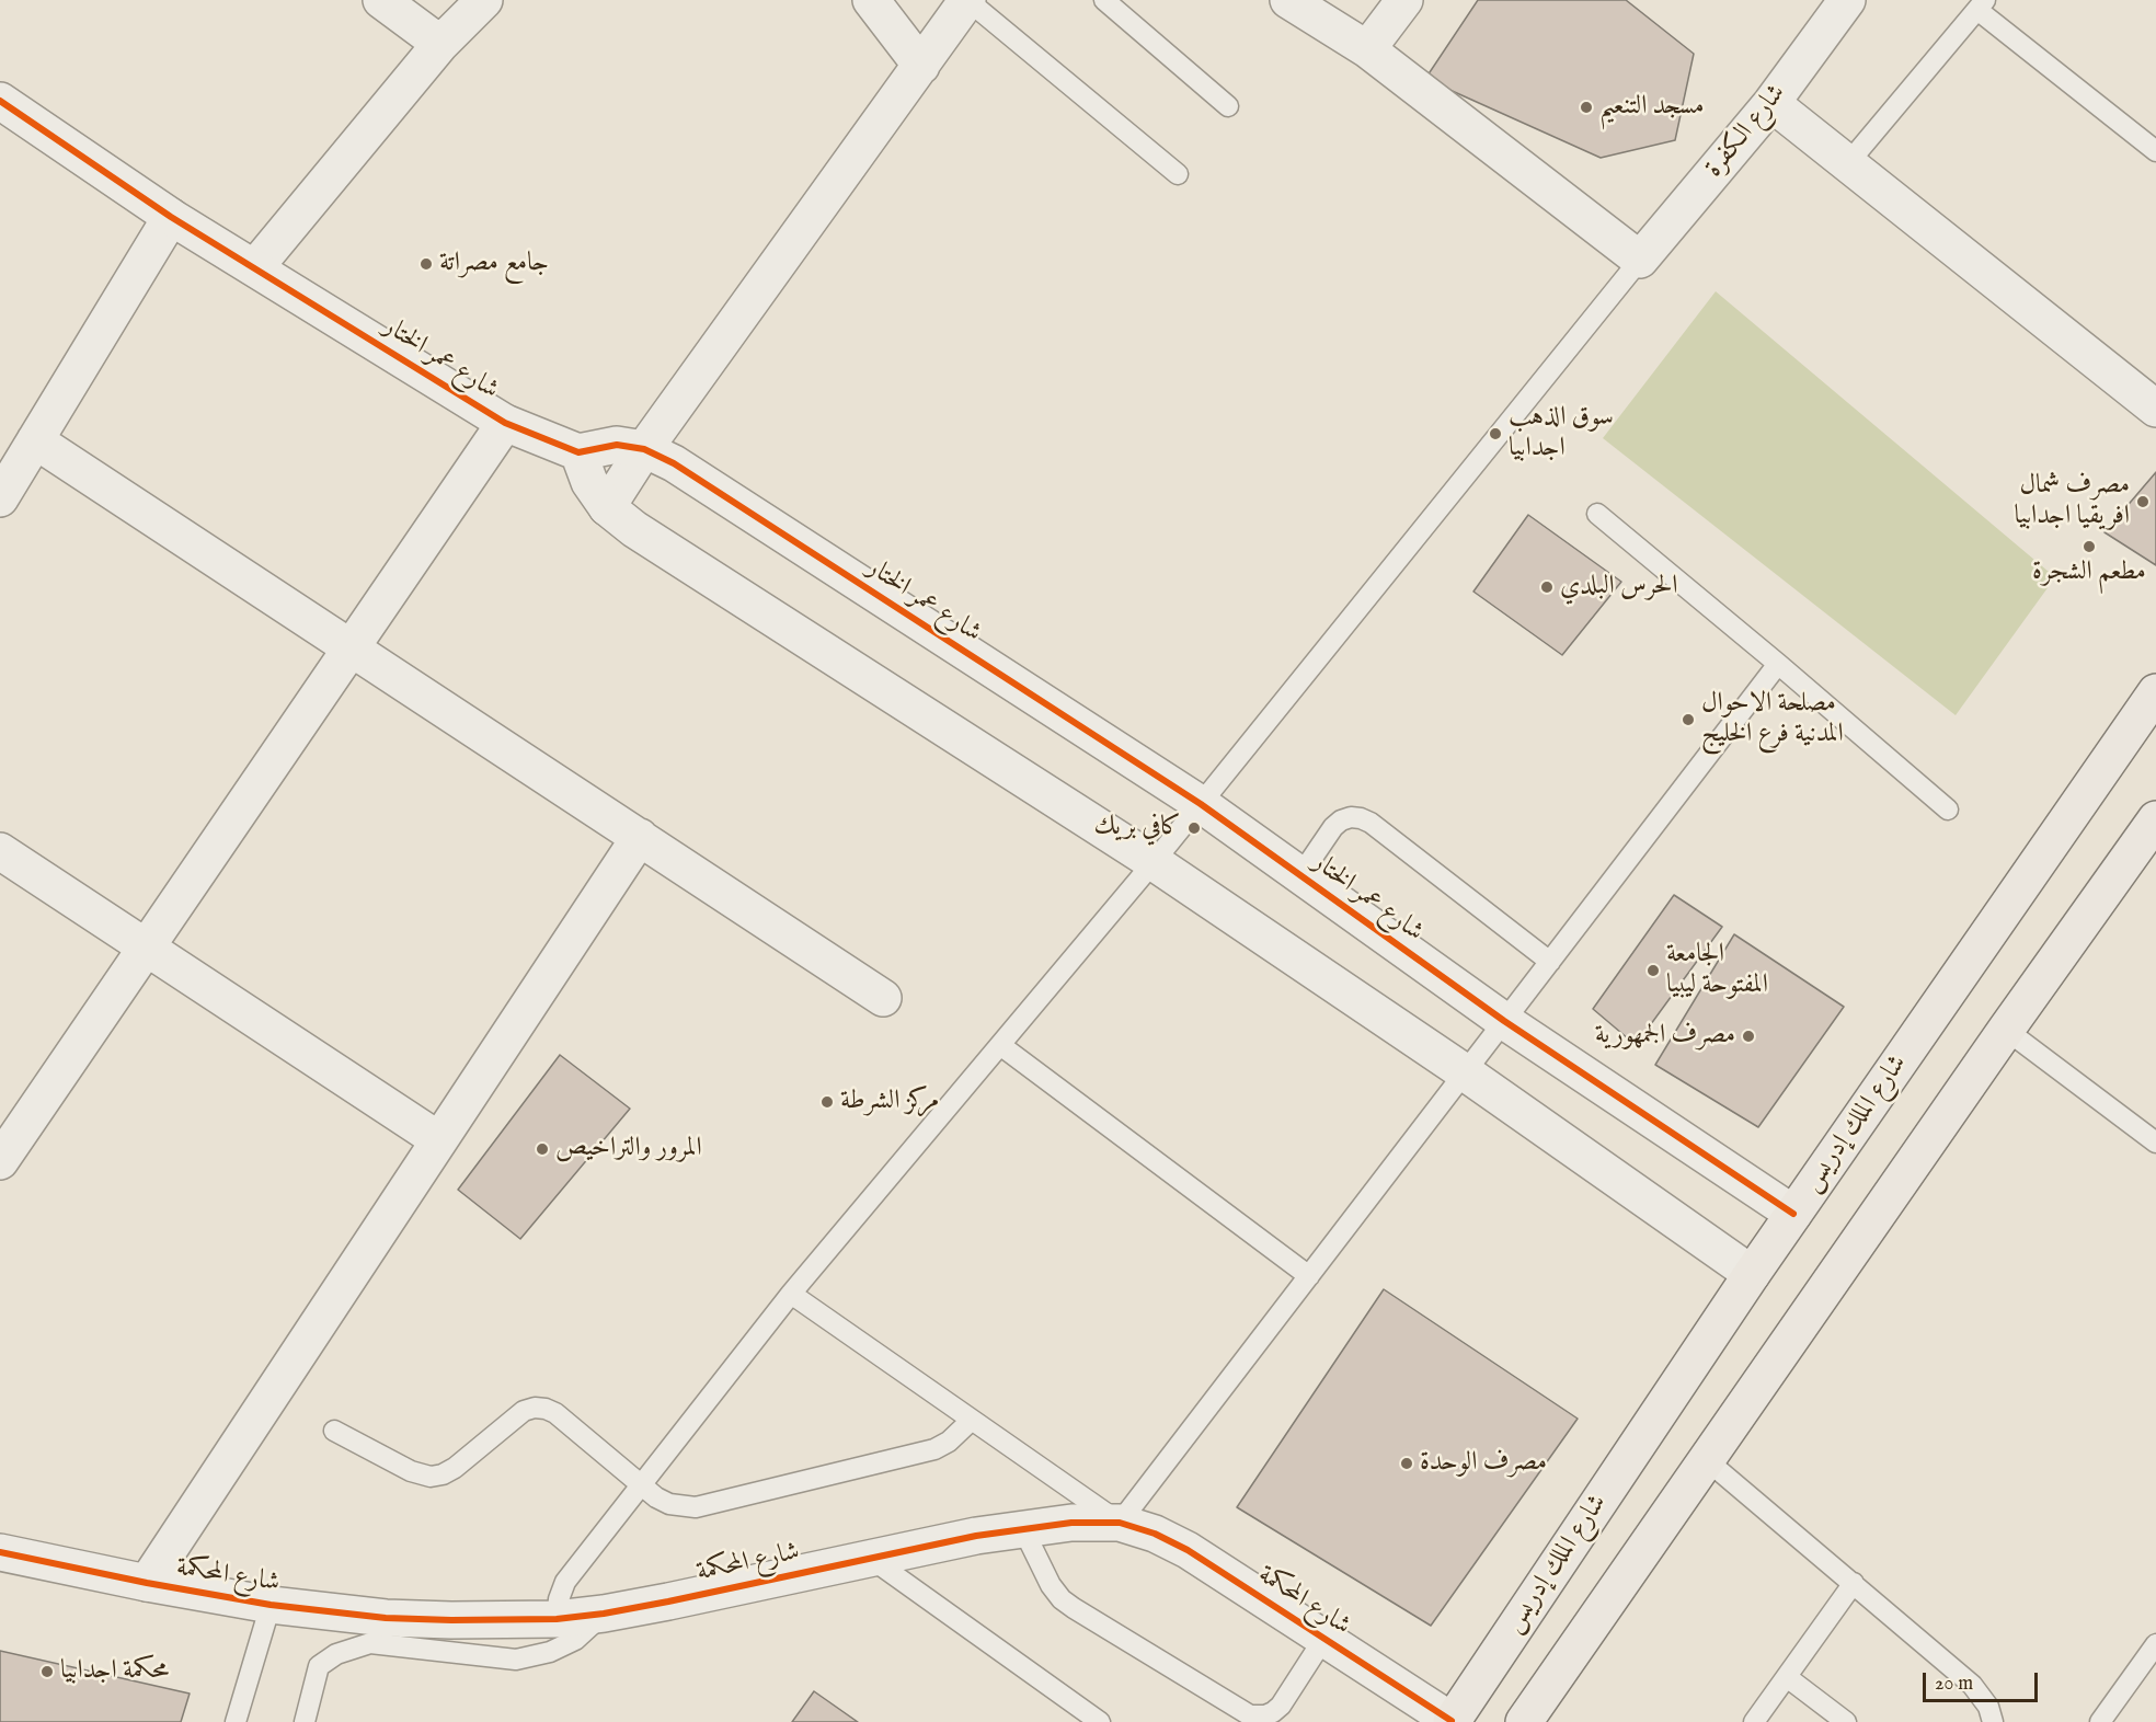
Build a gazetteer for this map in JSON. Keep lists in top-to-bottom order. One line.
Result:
{"streets":{"highway":["شارع الملك إدريس"],"street":["شارع الكفرة","شارع عمر الختار","شارع المحكمة"]},"crossings":[["شارع عمر الختار","شارع الملك إدريس"],["شارع الملك إدريس","شارع المحكمة"]],"places":["مسجد التنعيم","جامع مصراتة","سوق الذهب اجدابيا","مصرف شمال افريقيا اجدابيا","مطعم الشجرة","الحرس البلدي","مصلحة الاحوال المدنية فرع الخليج","كافي بريك","الجامعة المفتوحة ليبيا","مصرف الجمهورية","مركز الشرطة","المرور والتراخيص","مصرف الوحدة","محكمة اجدابيا"],"scale_bar":"20 m"}
